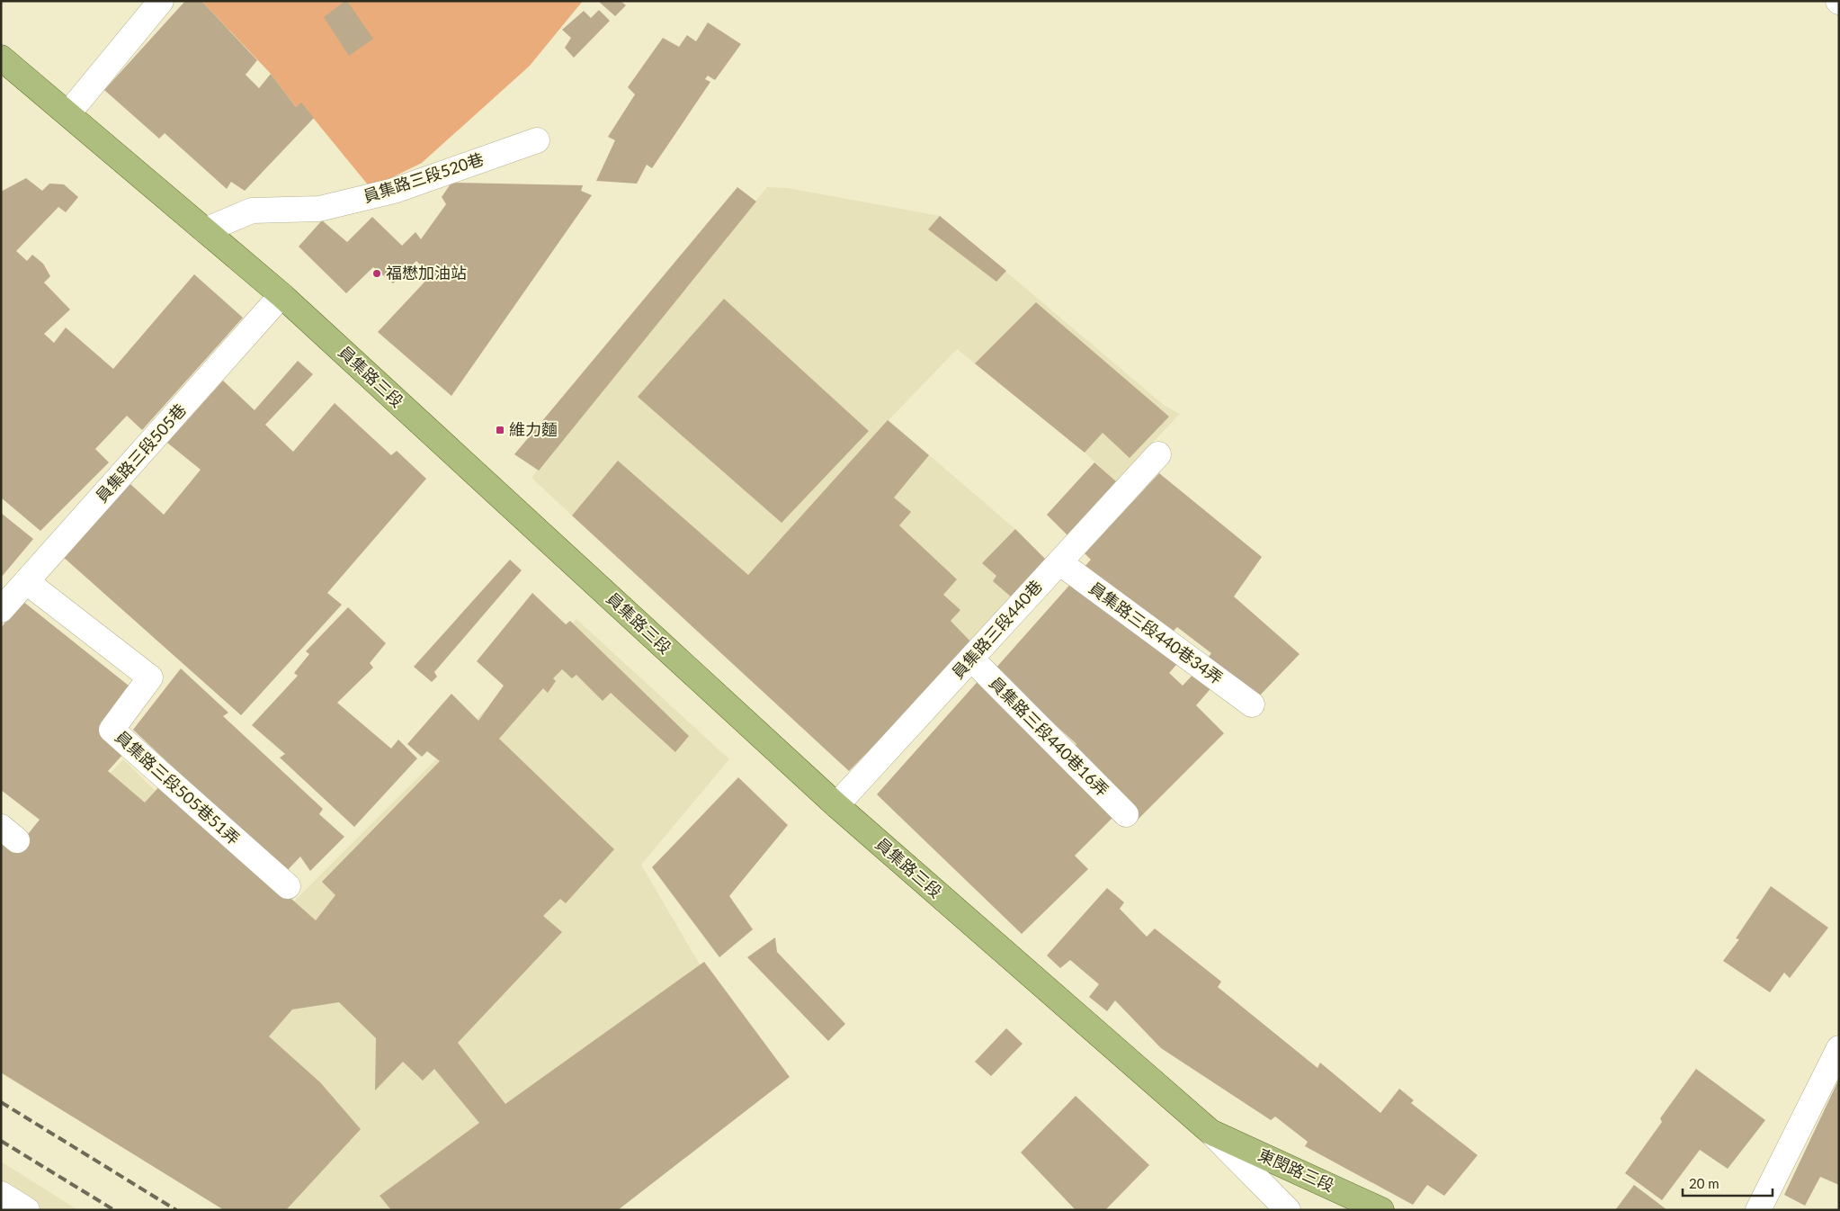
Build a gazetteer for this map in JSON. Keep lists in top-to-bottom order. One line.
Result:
{"streets":{"main road":["員集路三段","東閔路三段"],"street":["員集路三段520巷","員集路三段505巷","員集路三段440巷","員集路三段440巷34弄","員集路三段440巷16弄","員集路三段505巷51弄"]},"crossings":[["員集路三段520巷","員集路三段"],["員集路三段","員集路三段505巷"],["員集路三段","員集路三段440巷"],["員集路三段","東閔路三段"],["員集路三段505巷","員集路三段505巷51弄"],["員集路三段440巷","員集路三段440巷34弄"],["員集路三段440巷","員集路三段440巷16弄"]],"places":{"other":["福懋加油站"],"transit":["維力麵"]},"scale_bar":"20 m"}
